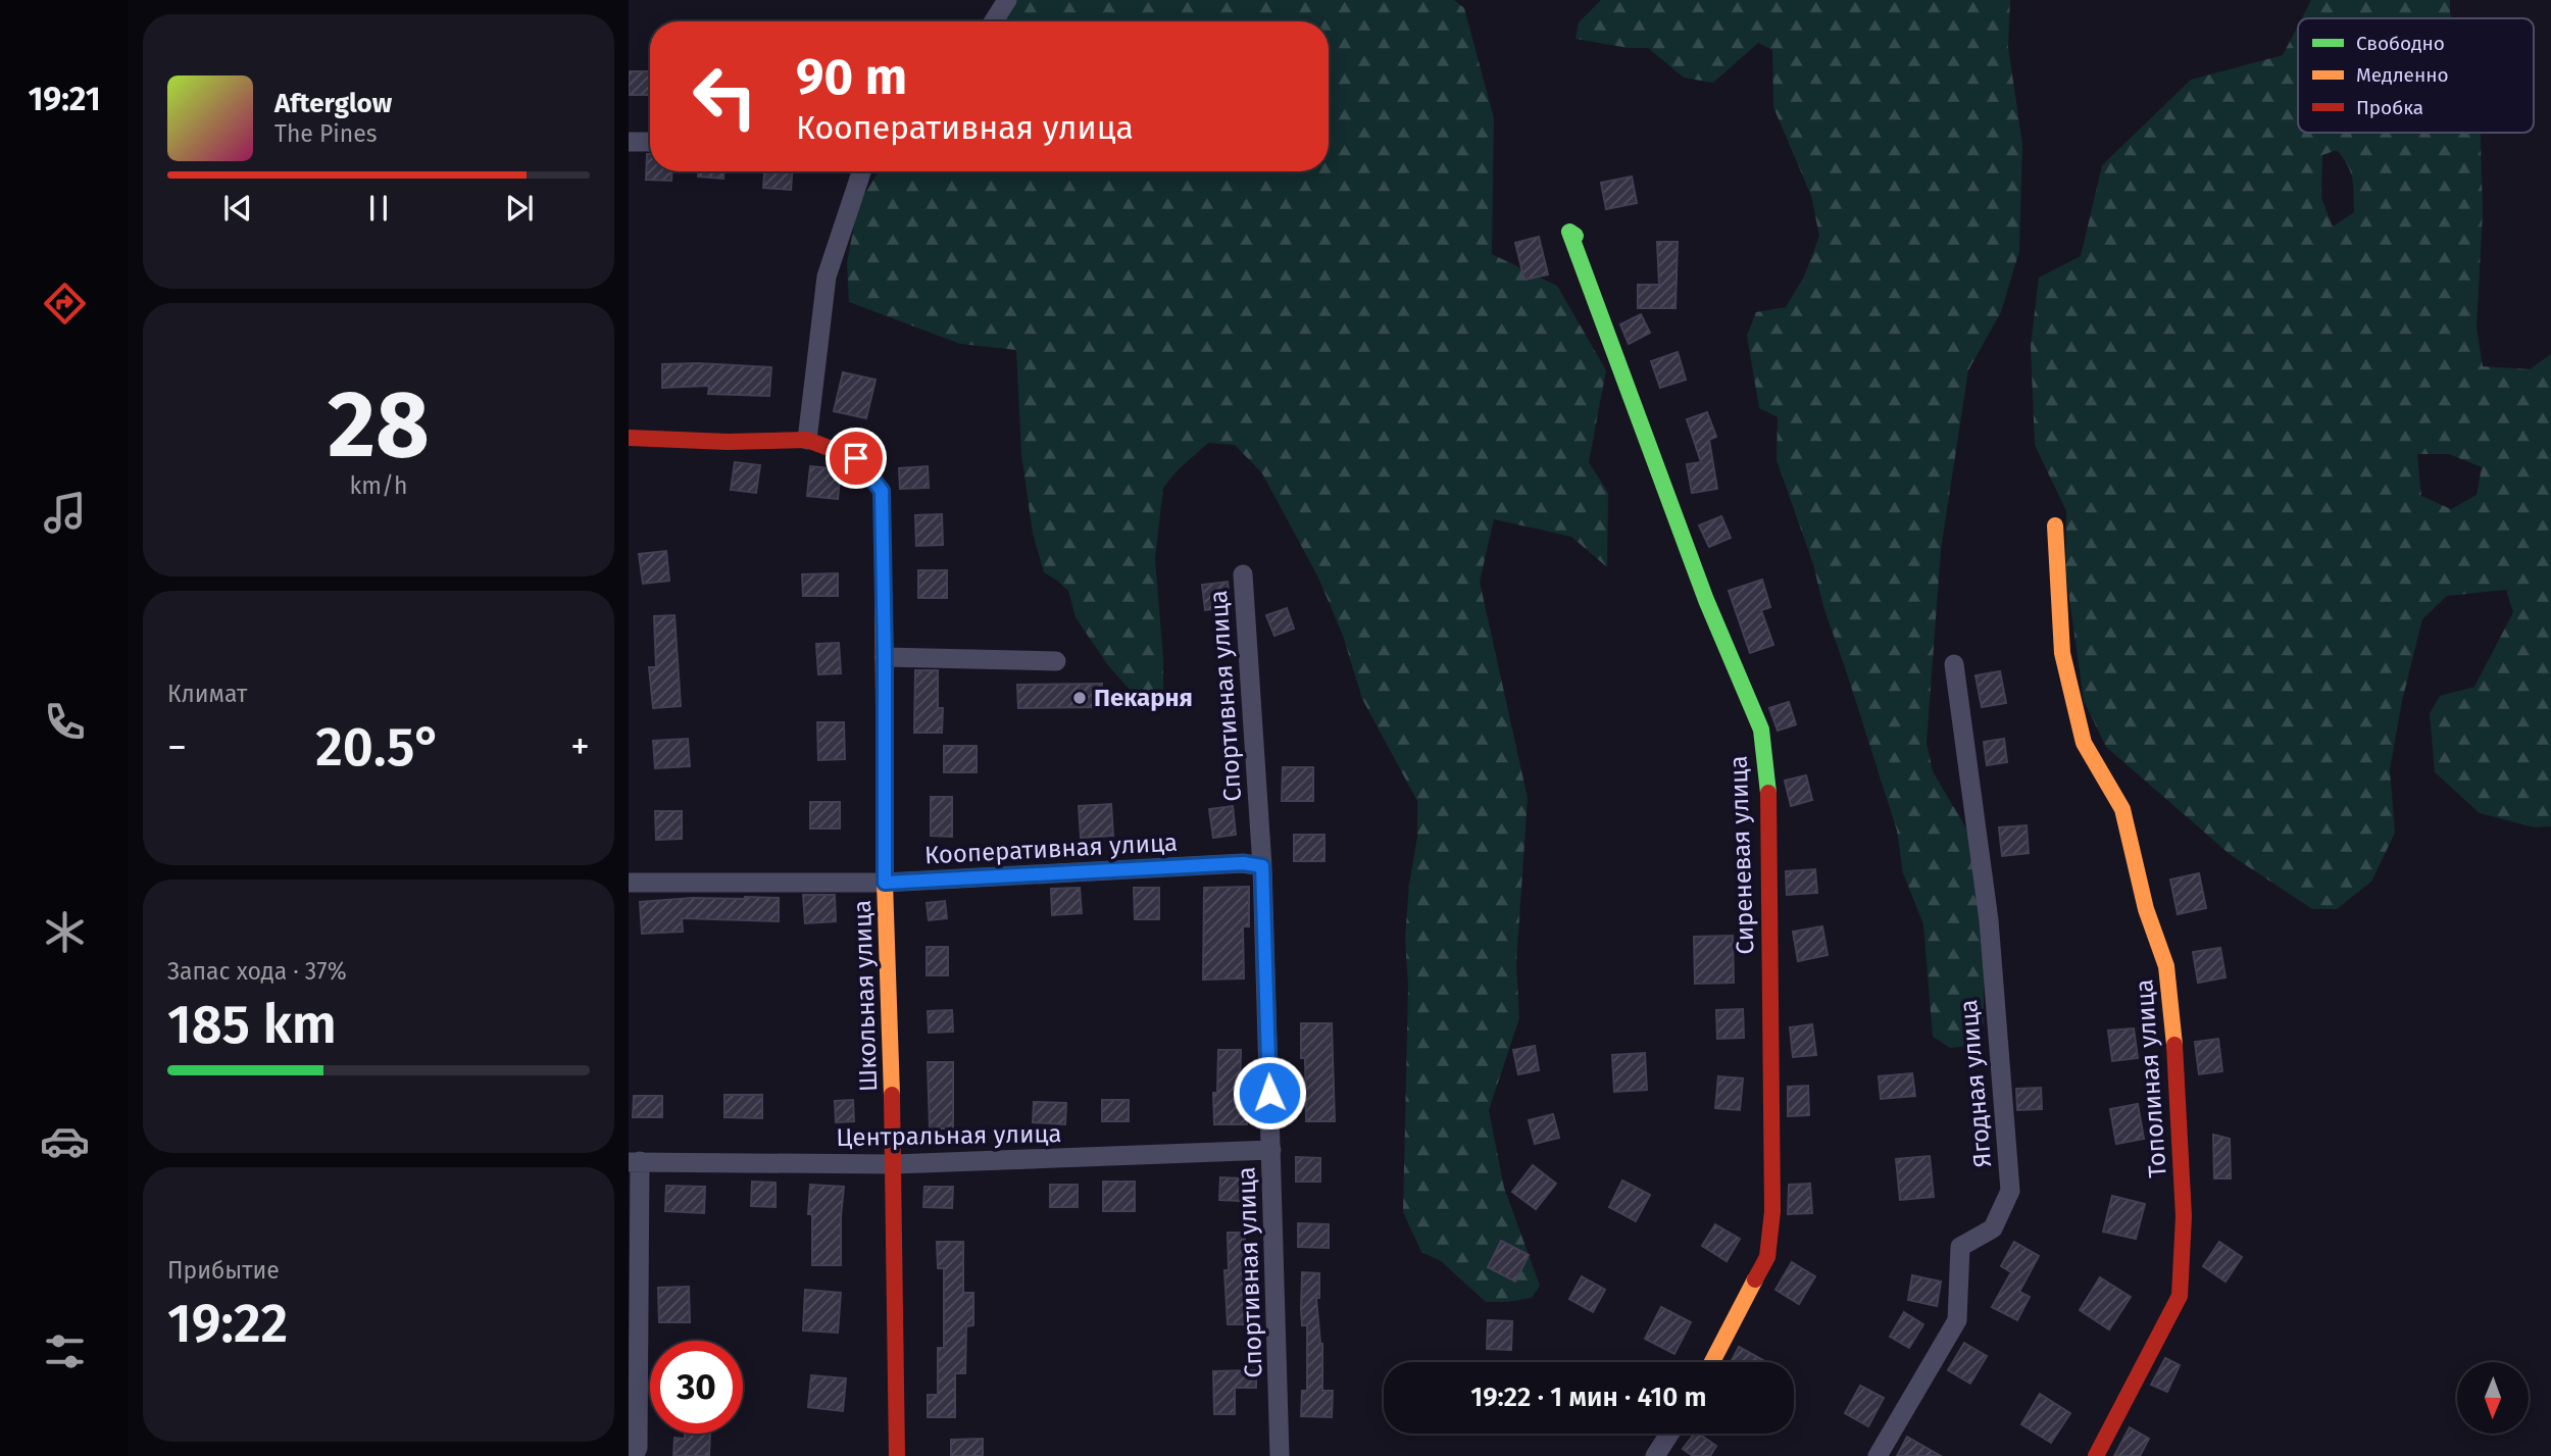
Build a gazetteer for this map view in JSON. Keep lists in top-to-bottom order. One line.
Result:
{"streets":{"street":["Спортивная улица","Кооперативная улица","Сиреневая улица","Школьная улица","Тополиная улица","Ягодная улица","Центральная улица"]},"crossings":[["Спортивная улица","Кооперативная улица"],["Спортивная улица","Центральная улица"],["Кооперативная улица","Школьная улица"],["Школьная улица","Центральная улица"]],"places":["Пекарня"],"legend":["Свободно","Медленно","Пробка"],"north":"bottom","page":{"tabs":"19:21","turn":["90 m","Кооперативная улица"],"song":["Afterglow","The Pines"],"tile":[["28","km/h"],"Климат",["Запас хода · 37%","185 km"],["Прибытие","19:22"]],"heat":["−","20.5°","+"],"limit":"30","trip":"19:22 · 1 мин · 410 m"}}
